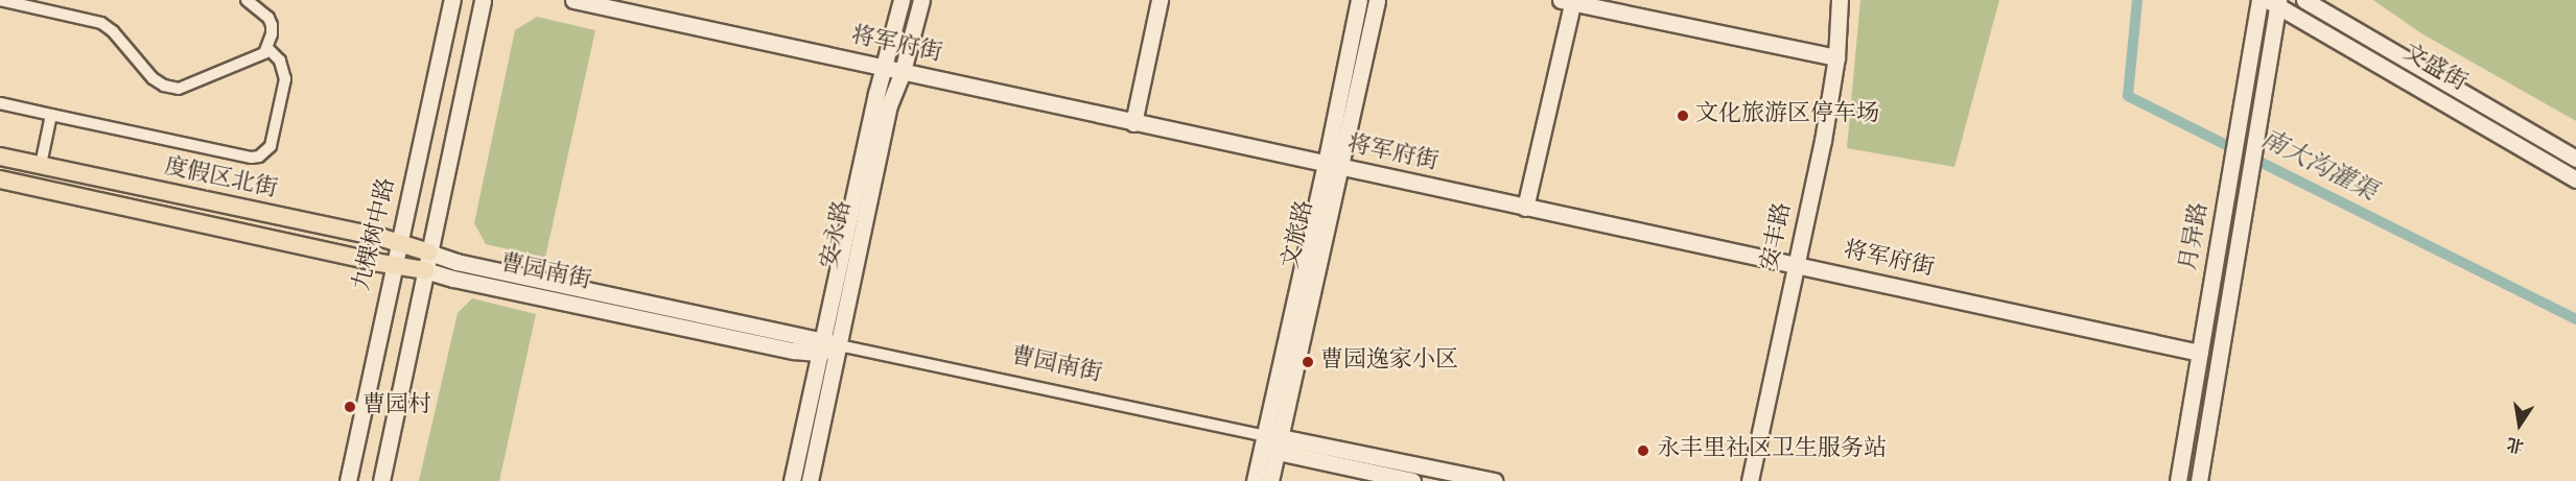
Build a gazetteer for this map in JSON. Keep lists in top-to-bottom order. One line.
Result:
{"streets":{"main road":["将军府街","文盛街","度假区北街","九棵树中路","安永路","文旅路","安丰路","月异路","曹园南街"]},"crossings":[["将军府街","安永路"],["将军府街","文旅路"],["将军府街","安丰路"],["将军府街","月异路"],["文盛街","月异路"],["度假区北街","九棵树中路"],["度假区北街","曹园南街"],["安永路","曹园南街"],["文旅路","曹园南街"]],"water":["南大沟灌渠"],"places":["文化旅游区停车场","曹园逸家小区","曹园村","永丰里社区卫生服务站"],"north":"bottom"}
